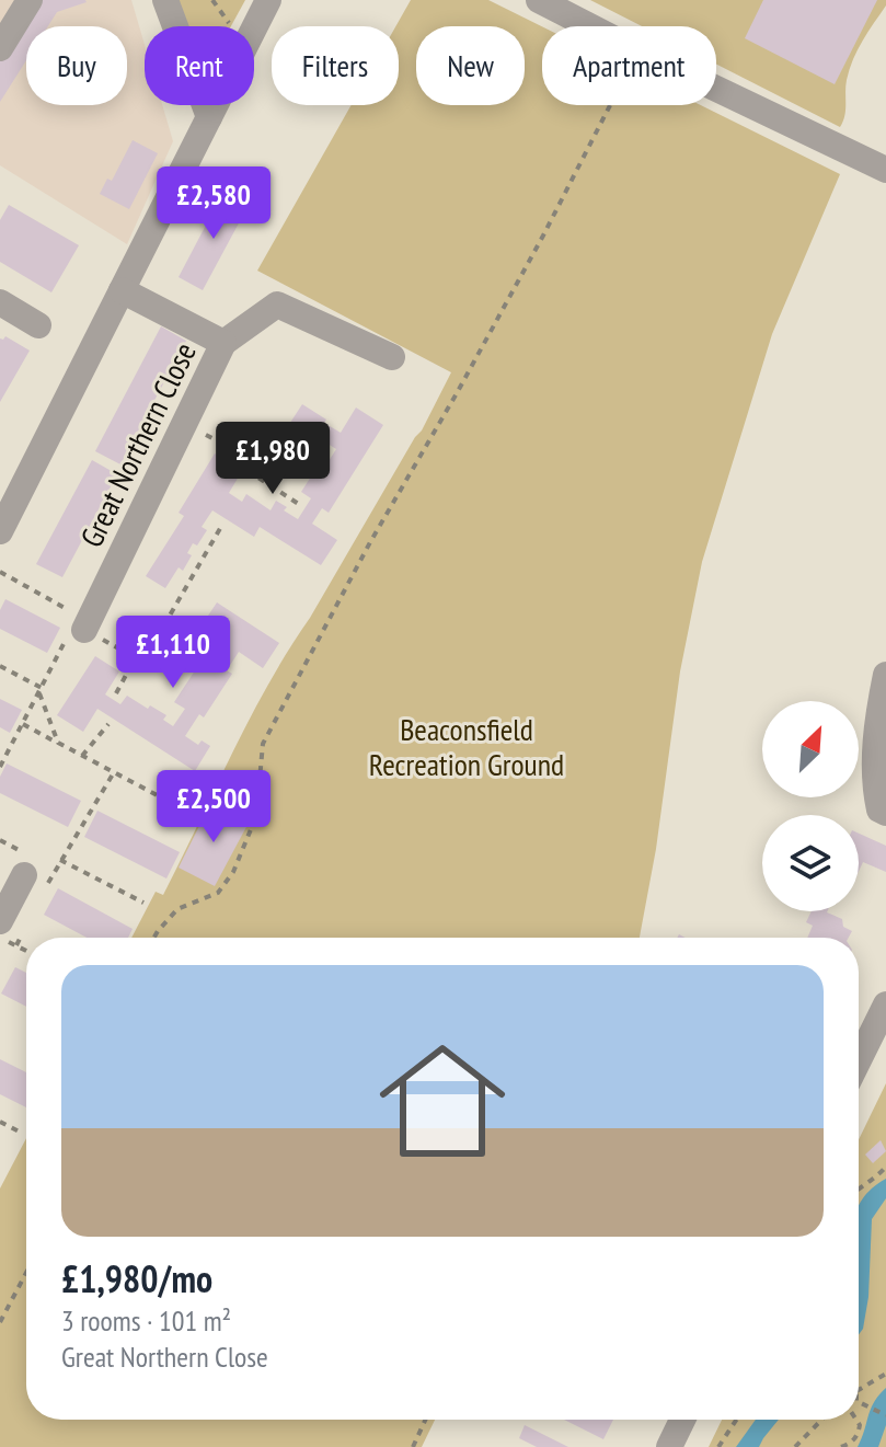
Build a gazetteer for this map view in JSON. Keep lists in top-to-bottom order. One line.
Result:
{"streets":{"street":["Great Northern Close"]},"parks":["Beaconsfield Recreation Ground"],"north":"top right","page":{"chip":["Buy","Rent","Filters","New","Apartment"],"price":["£2,580","£1,980","£1,110","£2,500"],"list":[{"name":"£1,980/mo","note":"3 rooms · 101 m² · Great Northern Close"}]}}
